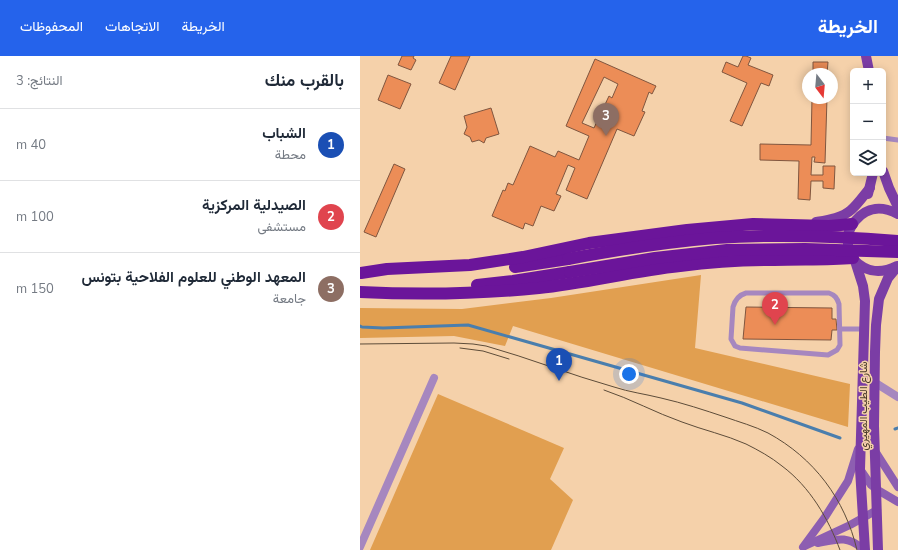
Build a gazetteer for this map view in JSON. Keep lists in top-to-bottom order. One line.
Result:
{"streets":{"main road":["شارع الطيب المهيري"]},"north":"bottom","page":{"header":"الخريطة","nav":["الخريطة","الاتجاهات","المحفوظات"],"heading":["بالقرب منك","النتائج: 3"],"map_buttons":["+","−"],"pins":["3","2","1"],"list":[{"mark":"1","name":"الشباب","note":"محطة","value":"40 m"},{"mark":"2","name":"الصيدلية المركزية","note":"مستشفى","value":"100 m"},{"mark":"3","name":"المعهد الوطني للعلوم الفلاحية بتونس","note":"جامعة","value":"150 m"}]}}
